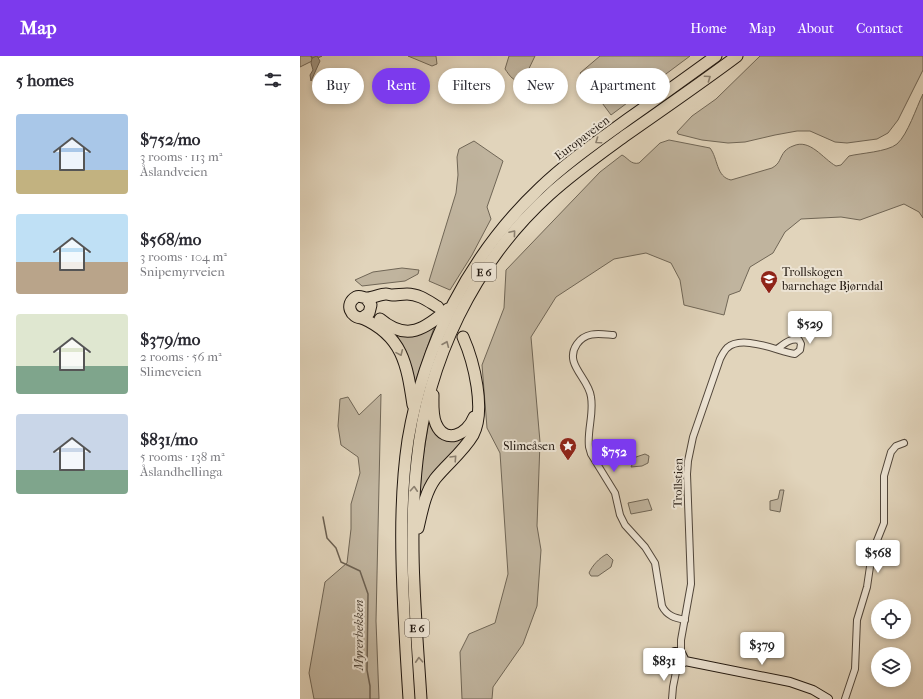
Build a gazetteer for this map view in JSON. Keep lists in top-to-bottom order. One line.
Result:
{"streets":{"highway":["Europaveien","E 6"],"street":["Trollstien"]},"crossings":[["Europaveien","E 6"]],"water":["Myrerbekken"],"places":{"school or university":["Trollskogen barnehage Bjørndal"],"place":["Slimeåsen"]},"page":{"header":"Map","nav":["Home","Map","About","Contact"],"heading":"5 homes","chip":["Buy","Rent","Filters","New","Apartment"],"list":[{"name":"$752/mo","note":"3 rooms · 113 m² · Åslandveien"},{"name":"$568/mo","note":"3 rooms · 104 m² · Snipemyrveien"},{"name":"$379/mo","note":"2 rooms · 56 m² · Slimeveien"},{"name":"$831/mo","note":"5 rooms · 138 m² · Åslandhellinga"}],"price":["$529","$752","$568","$379","$831"]}}
